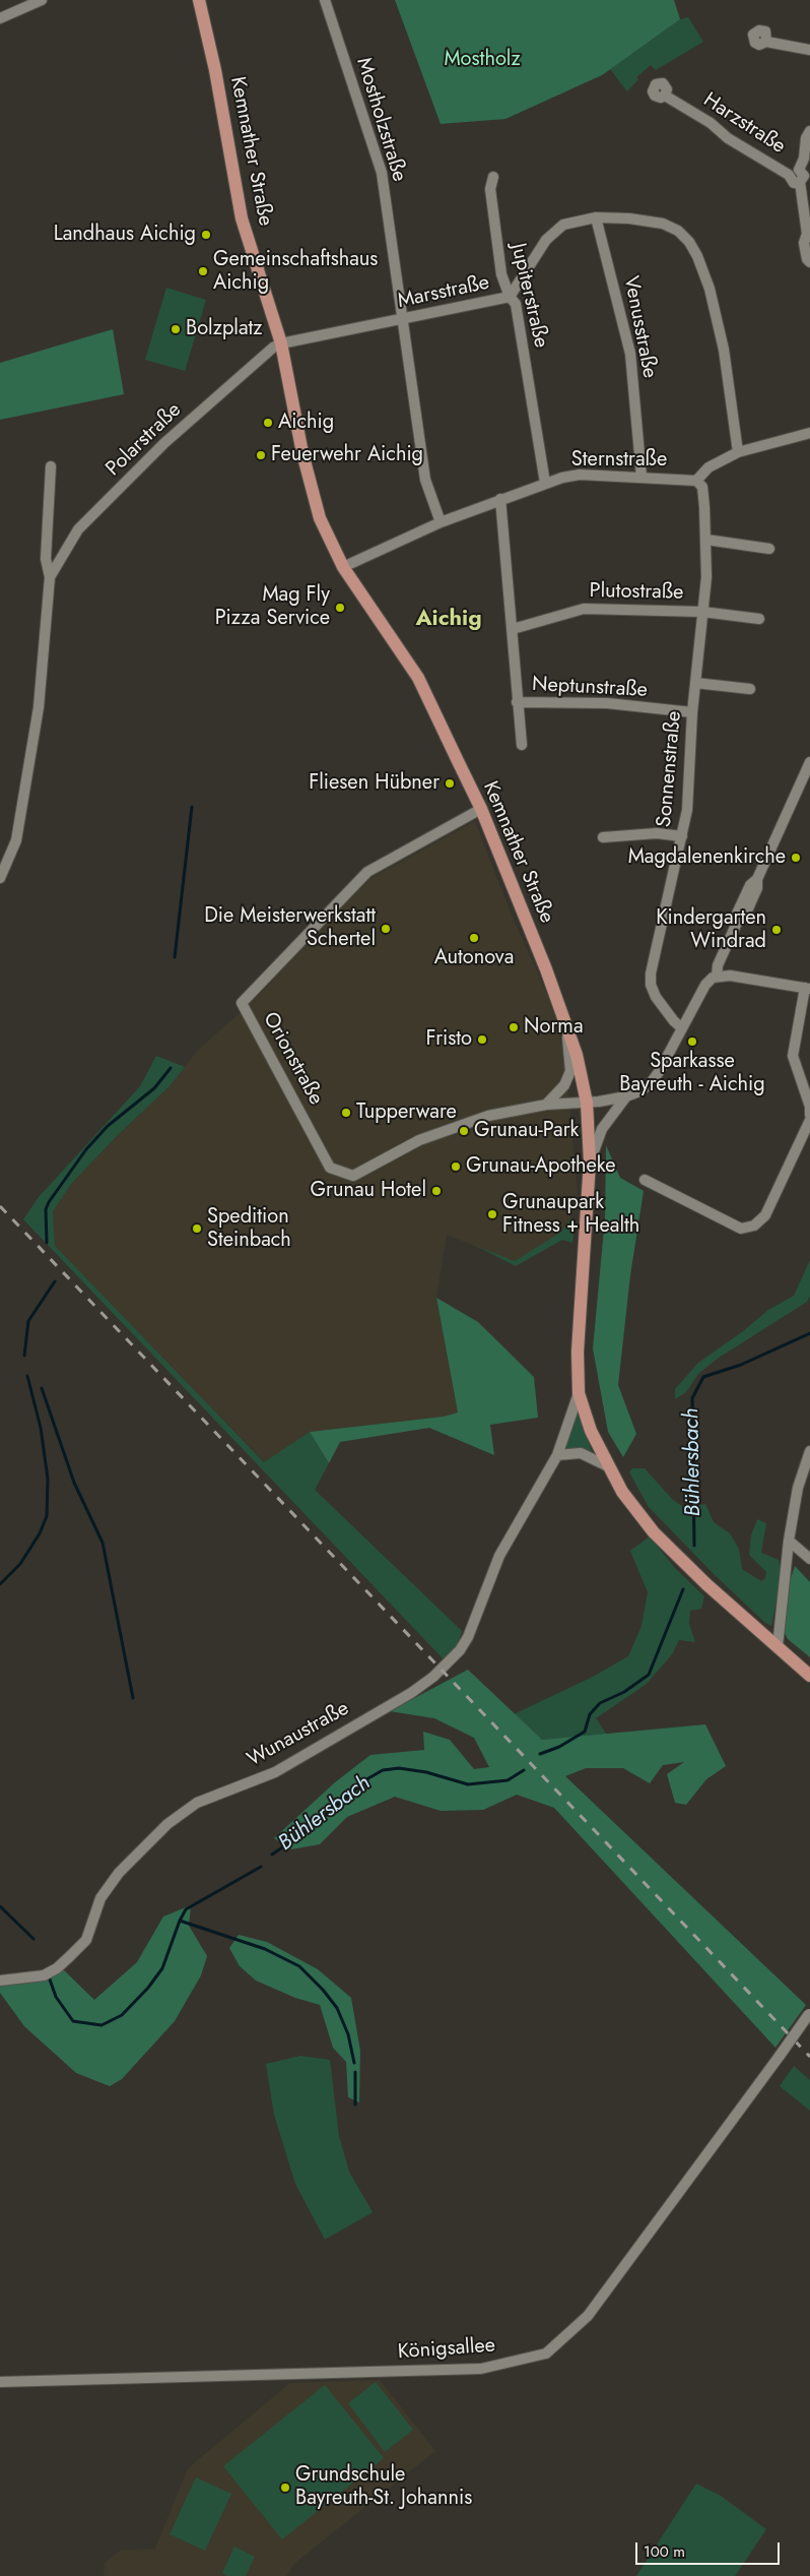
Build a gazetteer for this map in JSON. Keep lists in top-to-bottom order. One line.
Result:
{"streets":{"main road":["Kemnather Straße"],"street":["Mostholzstraße","Harzstraße","Marsstraße","Jupiterstraße","Venusstraße","Polarstraße","Sternstraße","Plutostraße","Neptunstraße","Sonnenstraße","Orionstraße","Wunaustraße","Königsallee"]},"crossings":[["Mostholzstraße","Marsstraße"],["Mostholzstraße","Sternstraße"],["Kemnather Straße","Marsstraße"],["Kemnather Straße","Polarstraße"],["Kemnather Straße","Sternstraße"],["Kemnather Straße","Orionstraße"],["Kemnather Straße","Wunaustraße"],["Marsstraße","Jupiterstraße"],["Marsstraße","Venusstraße"],["Marsstraße","Polarstraße"],["Marsstraße","Sternstraße"],["Jupiterstraße","Sternstraße"],["Venusstraße","Sternstraße"],["Sternstraße","Sonnenstraße"],["Plutostraße","Sonnenstraße"],["Neptunstraße","Sonnenstraße"]],"districts":["Aichig"],"water":["Bühlersbach"],"parks":["Mostholz"],"places":["Landhaus Aichig","Gemeinschaftshaus Aichig","Bolzplatz","Aichig","Feuerwehr Aichig","Mag Fly Pizza Service","Fliesen Hübner","Magdalenenkirche","Die Meisterwerkstatt Schertel","Kindergarten Windrad","Autonova","Norma","Fristo","Sparkasse Bayreuth - Aichig","Tupperware","Grunau-Park","Grunau-Apotheke","Grunau Hotel","Grunaupark Fitness + Health","Spedition Steinbach","Grundschule Bayreuth-St. Johannis"],"scale_bar":"100 m"}
